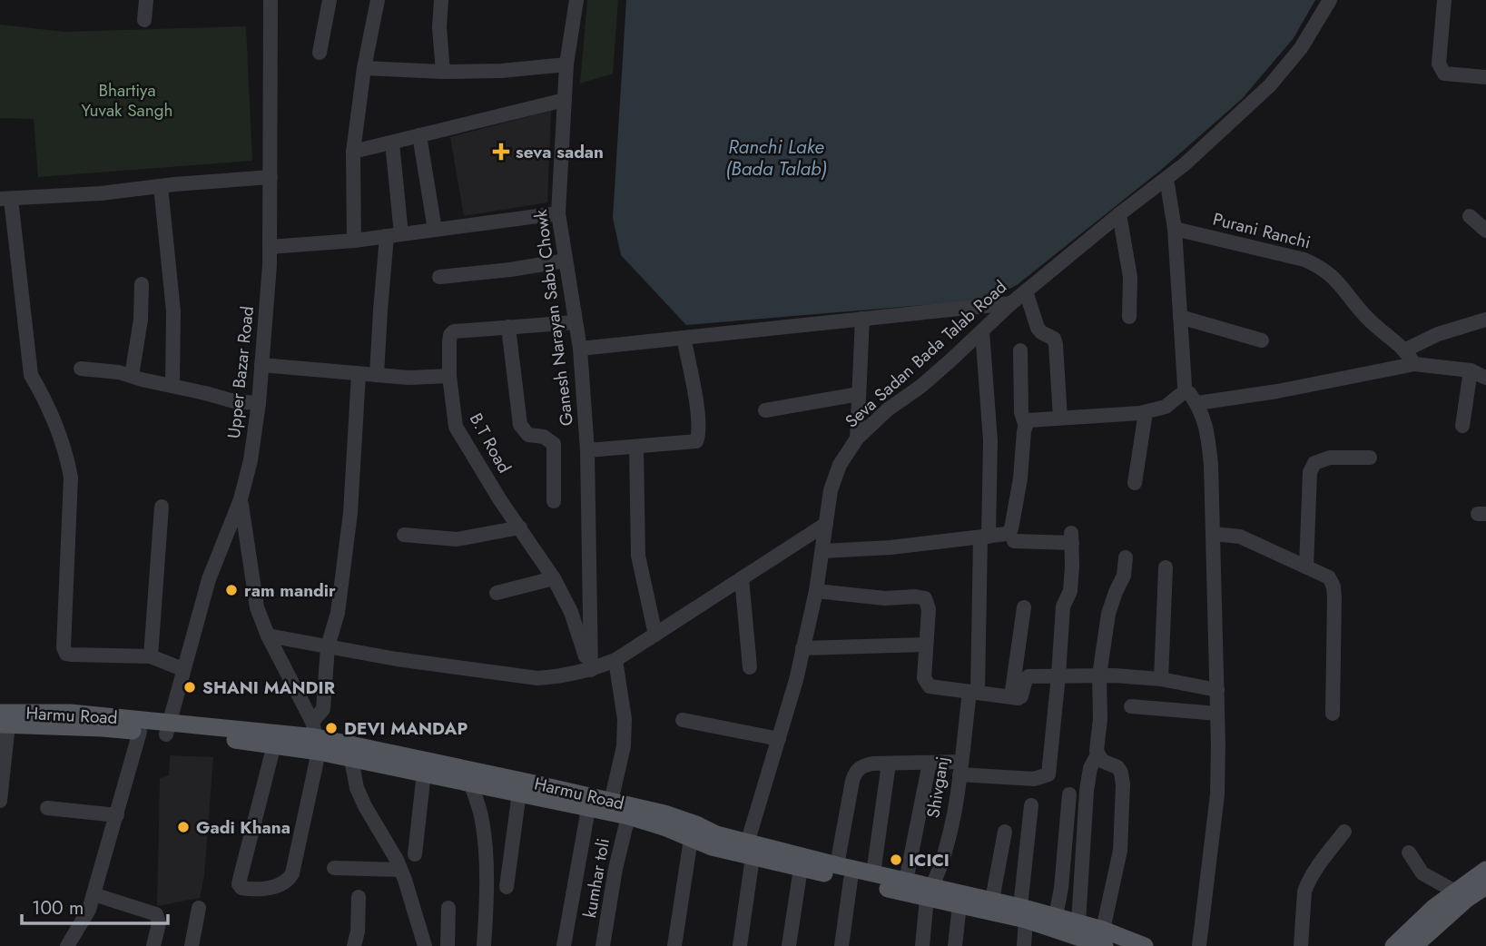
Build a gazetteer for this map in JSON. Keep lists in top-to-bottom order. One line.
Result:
{"streets":{"main road":["Harmu Road"],"street":["Purani Ranchi","Ganesh Narayan Sabu Chowk","Seva Sadan Bada Talab Road","Upper Bazar Road","B.T Road","Shivganj","kumhar toli"]},"crossings":[["Ganesh Narayan Sabu Chowk","B.T Road"],["Seva Sadan Bada Talab Road","Harmu Road"],["Seva Sadan Bada Talab Road","Shivganj"],["Upper Bazar Road","Harmu Road"],["Harmu Road","Shivganj"],["Harmu Road","kumhar toli"]],"water":["Ranchi Lake (Bada Talab)"],"parks":["Bhartiya Yuvak Sangh"],"places":{"health":["seva sadan"],"other":["ram mandir","SHANI MANDIR","DEVI MANDAP","Gadi Khana","ICICI"]},"scale_bar":"100 m"}
